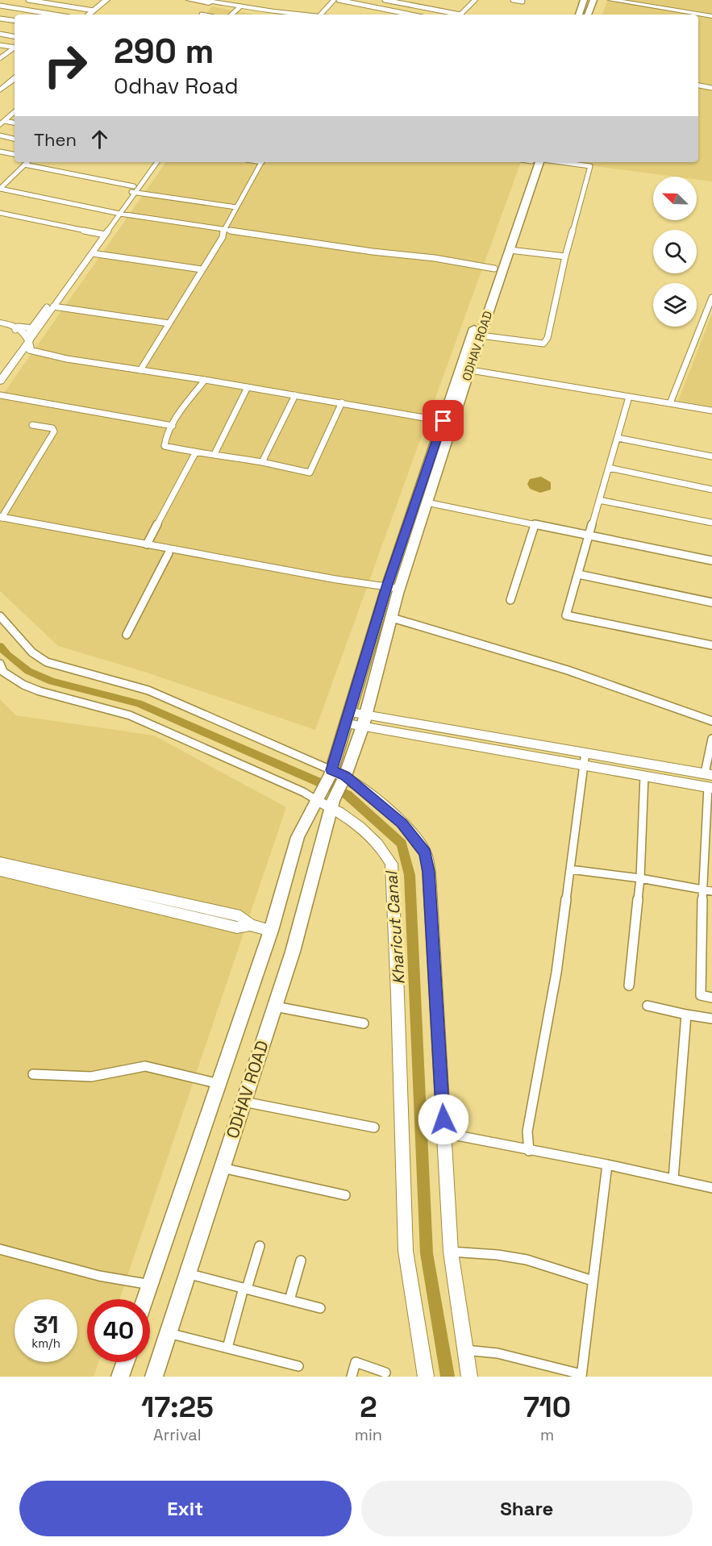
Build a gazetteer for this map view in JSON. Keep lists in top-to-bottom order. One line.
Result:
{"streets":{"main road":["ODHAV ROAD"]},"water":["Kharicut Canal"],"north":"top left","page":{"turn":["290 m","Odhav Road"],"then":"Then","speed":"31 km/h","limit":"40","eta":["17:25","Arrival","2","min","710","m"],"buttons":["Exit","Share"]}}
